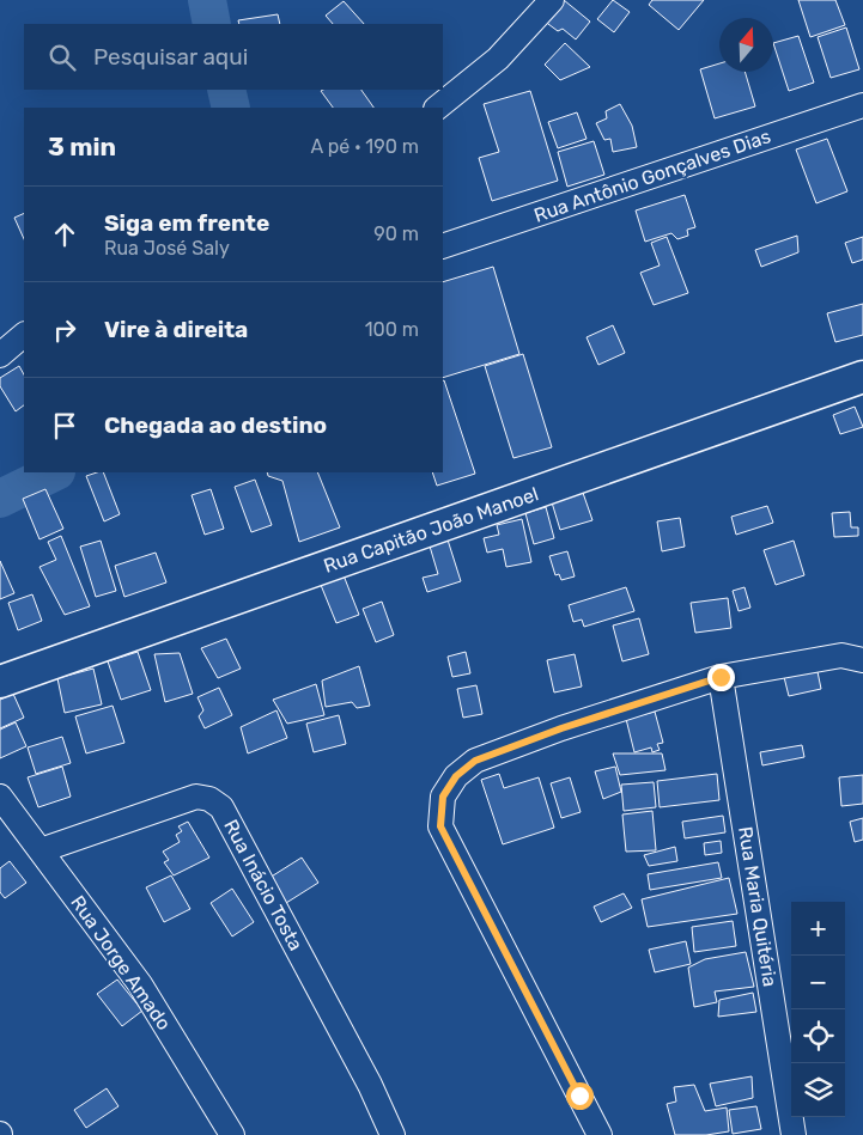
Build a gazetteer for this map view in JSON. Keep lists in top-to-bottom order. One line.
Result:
{"streets":{"main road":["Rua Capitão João Manoel"],"street":["Rua Antônio Gonçalves Dias","Rua Inácio Tosta","Rua Maria Quitéria","Rua Jorge Amado"]},"crossings":[["Rua Inácio Tosta","Rua Jorge Amado"]],"north":"top","page":{"search":"Pesquisar aqui","heading":["3 min","A pé · 190 m"],"list":[["Siga em frente","Rua José Saly","90 m"],["Vire à direita","100 m"],"Chegada ao destino"],"map_buttons":["+","−"]}}
